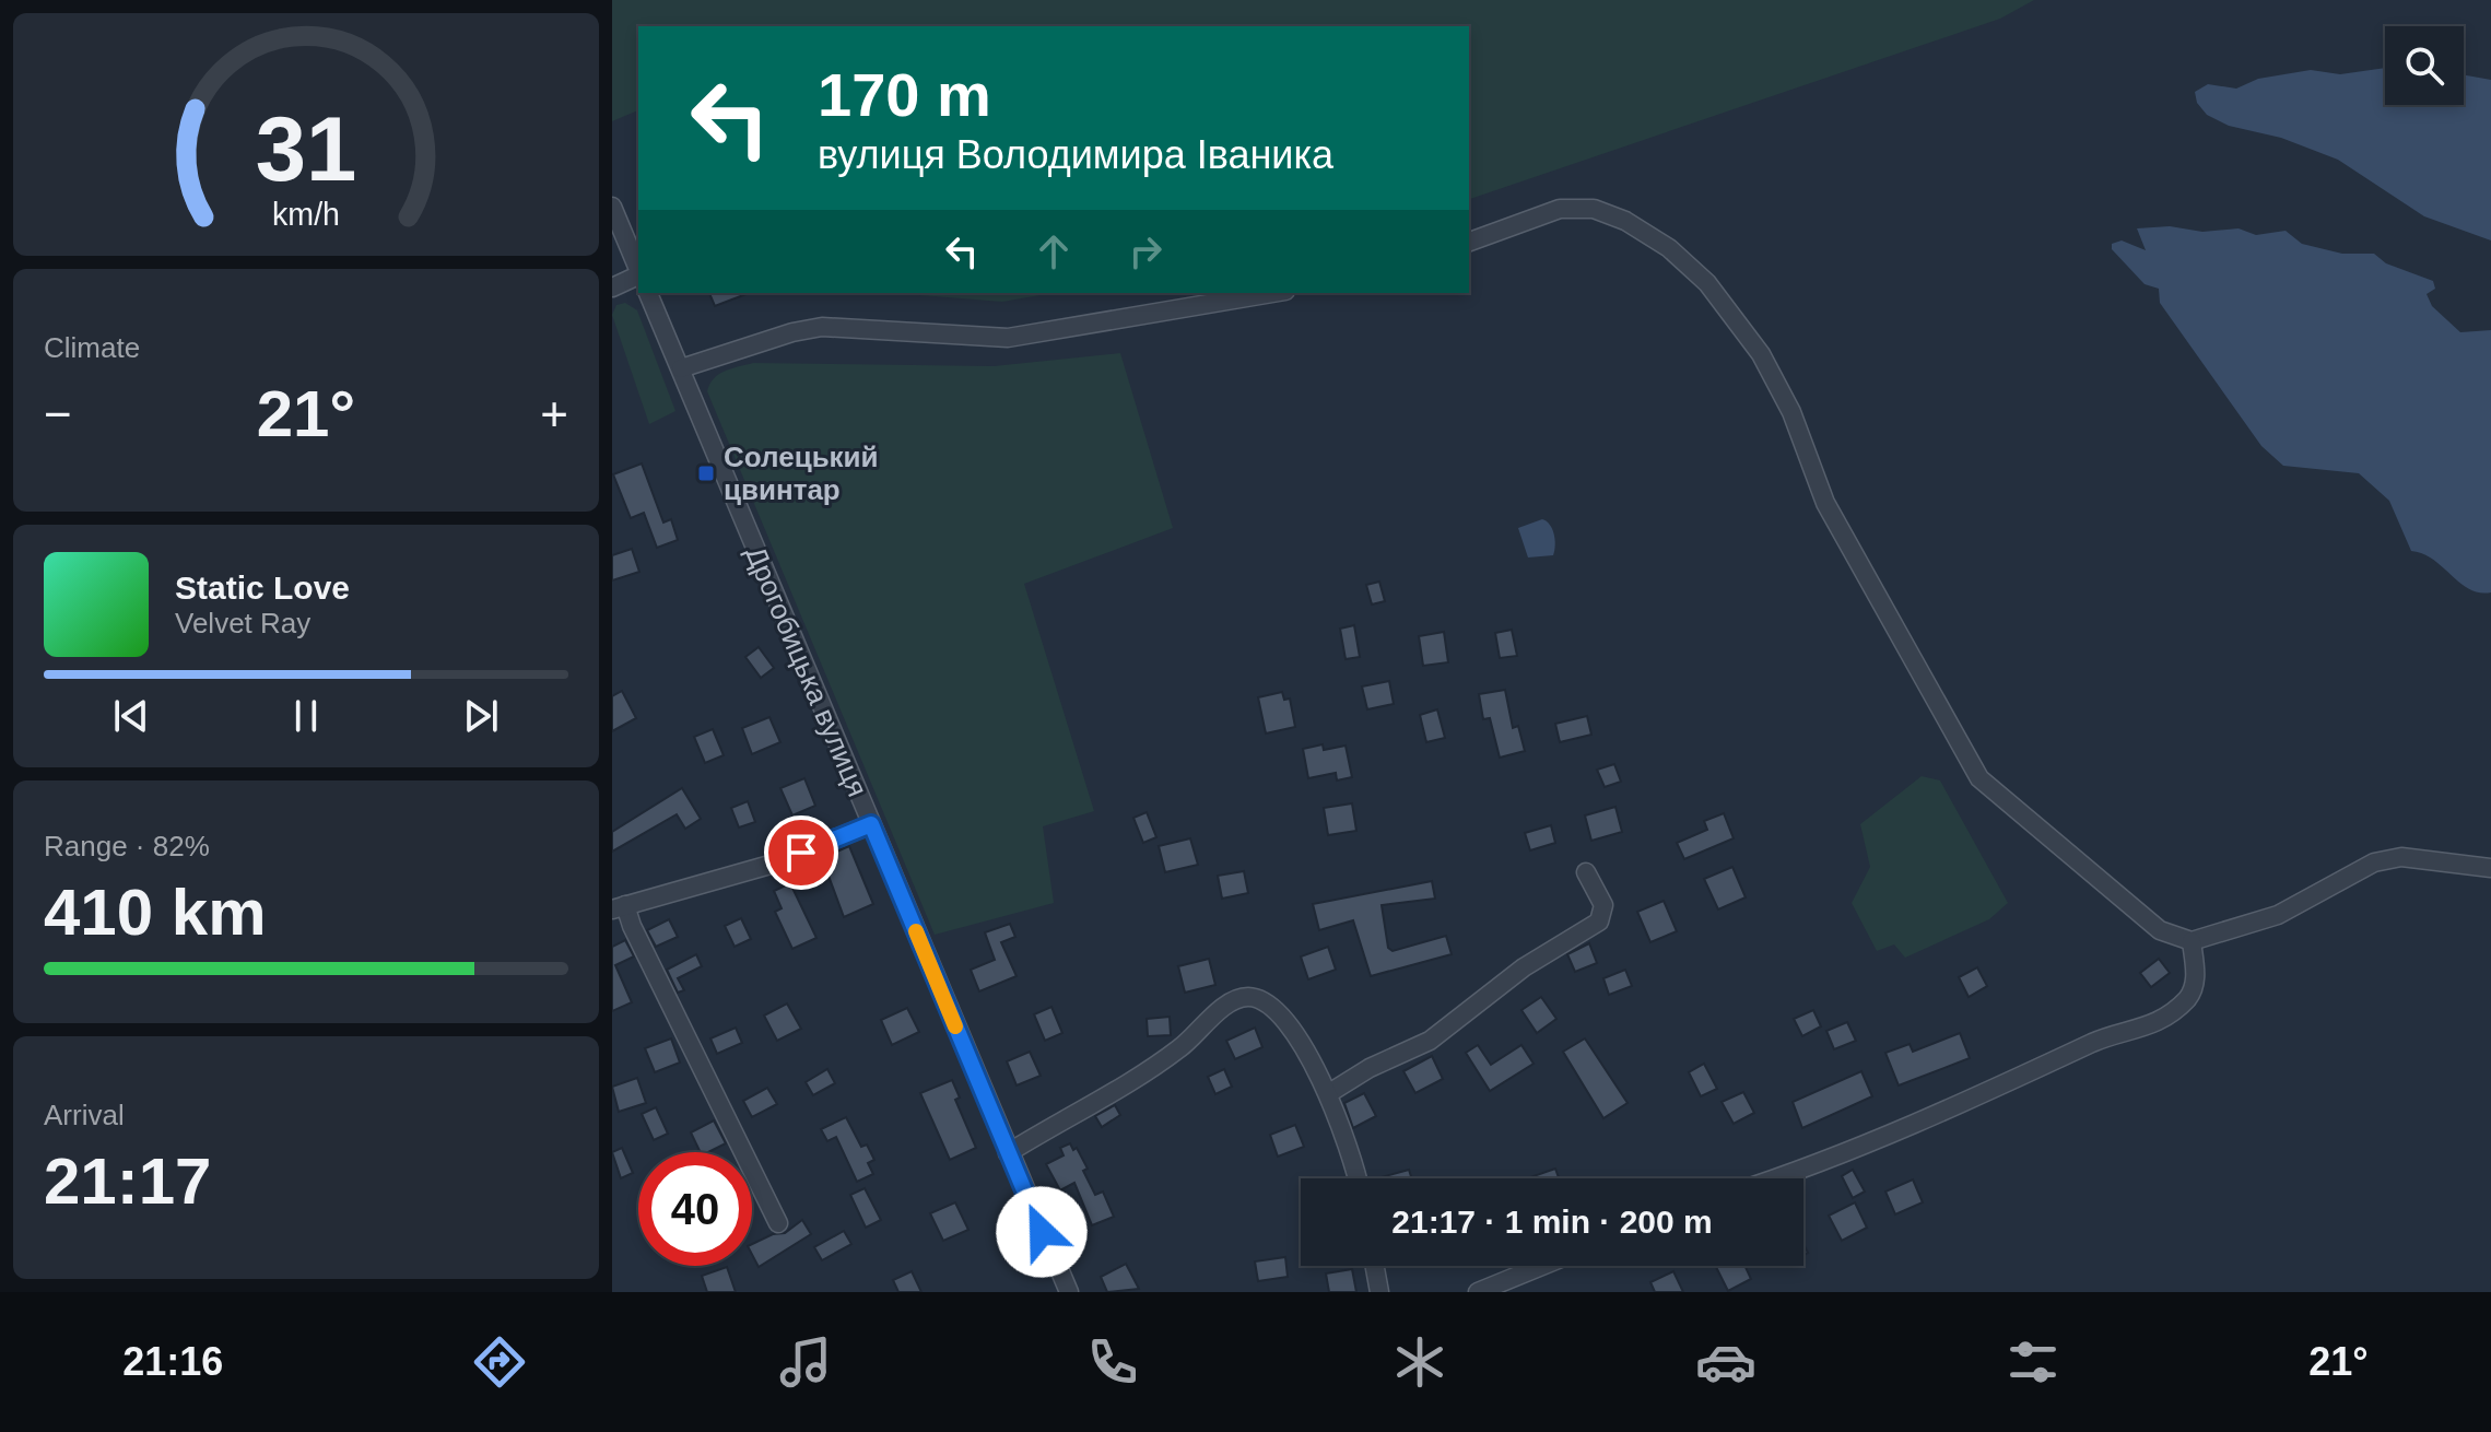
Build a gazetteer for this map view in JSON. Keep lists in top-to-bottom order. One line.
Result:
{"streets":{"street":["Дрогобицька вулиця"]},"places":{"transit":["Солецький цвинтар"]},"page":{"turn":["170 m","вулиця Володимира Іваника"],"tile":["Climate",["Range · 82%","410 km"],["Arrival","21:17"]],"heat":["−","21°","+"],"song":["Static Love","Velvet Ray"],"limit":"40","trip":"21:17 · 1 min · 200 m","tabs":["21:16","21°"],"gauge":["31","km/h"]}}
